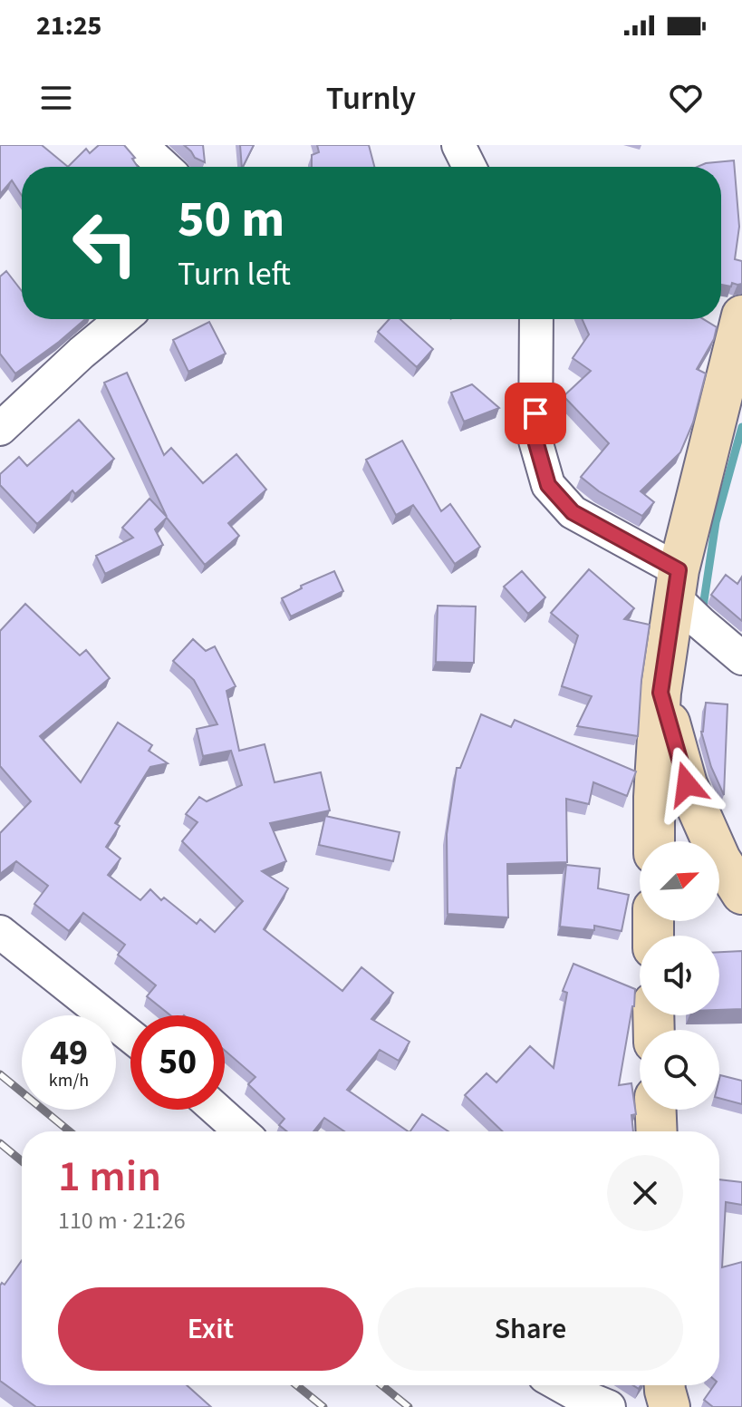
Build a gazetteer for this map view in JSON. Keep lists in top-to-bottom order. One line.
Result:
{"north":"top right","page":{"status":"21:25","header":"Turnly","turn":["50 m","Turn left"],"speed":"49 km/h","limit":"50","heading":["1 min","110 m · 21:26"],"buttons":["Exit","Share"]}}
